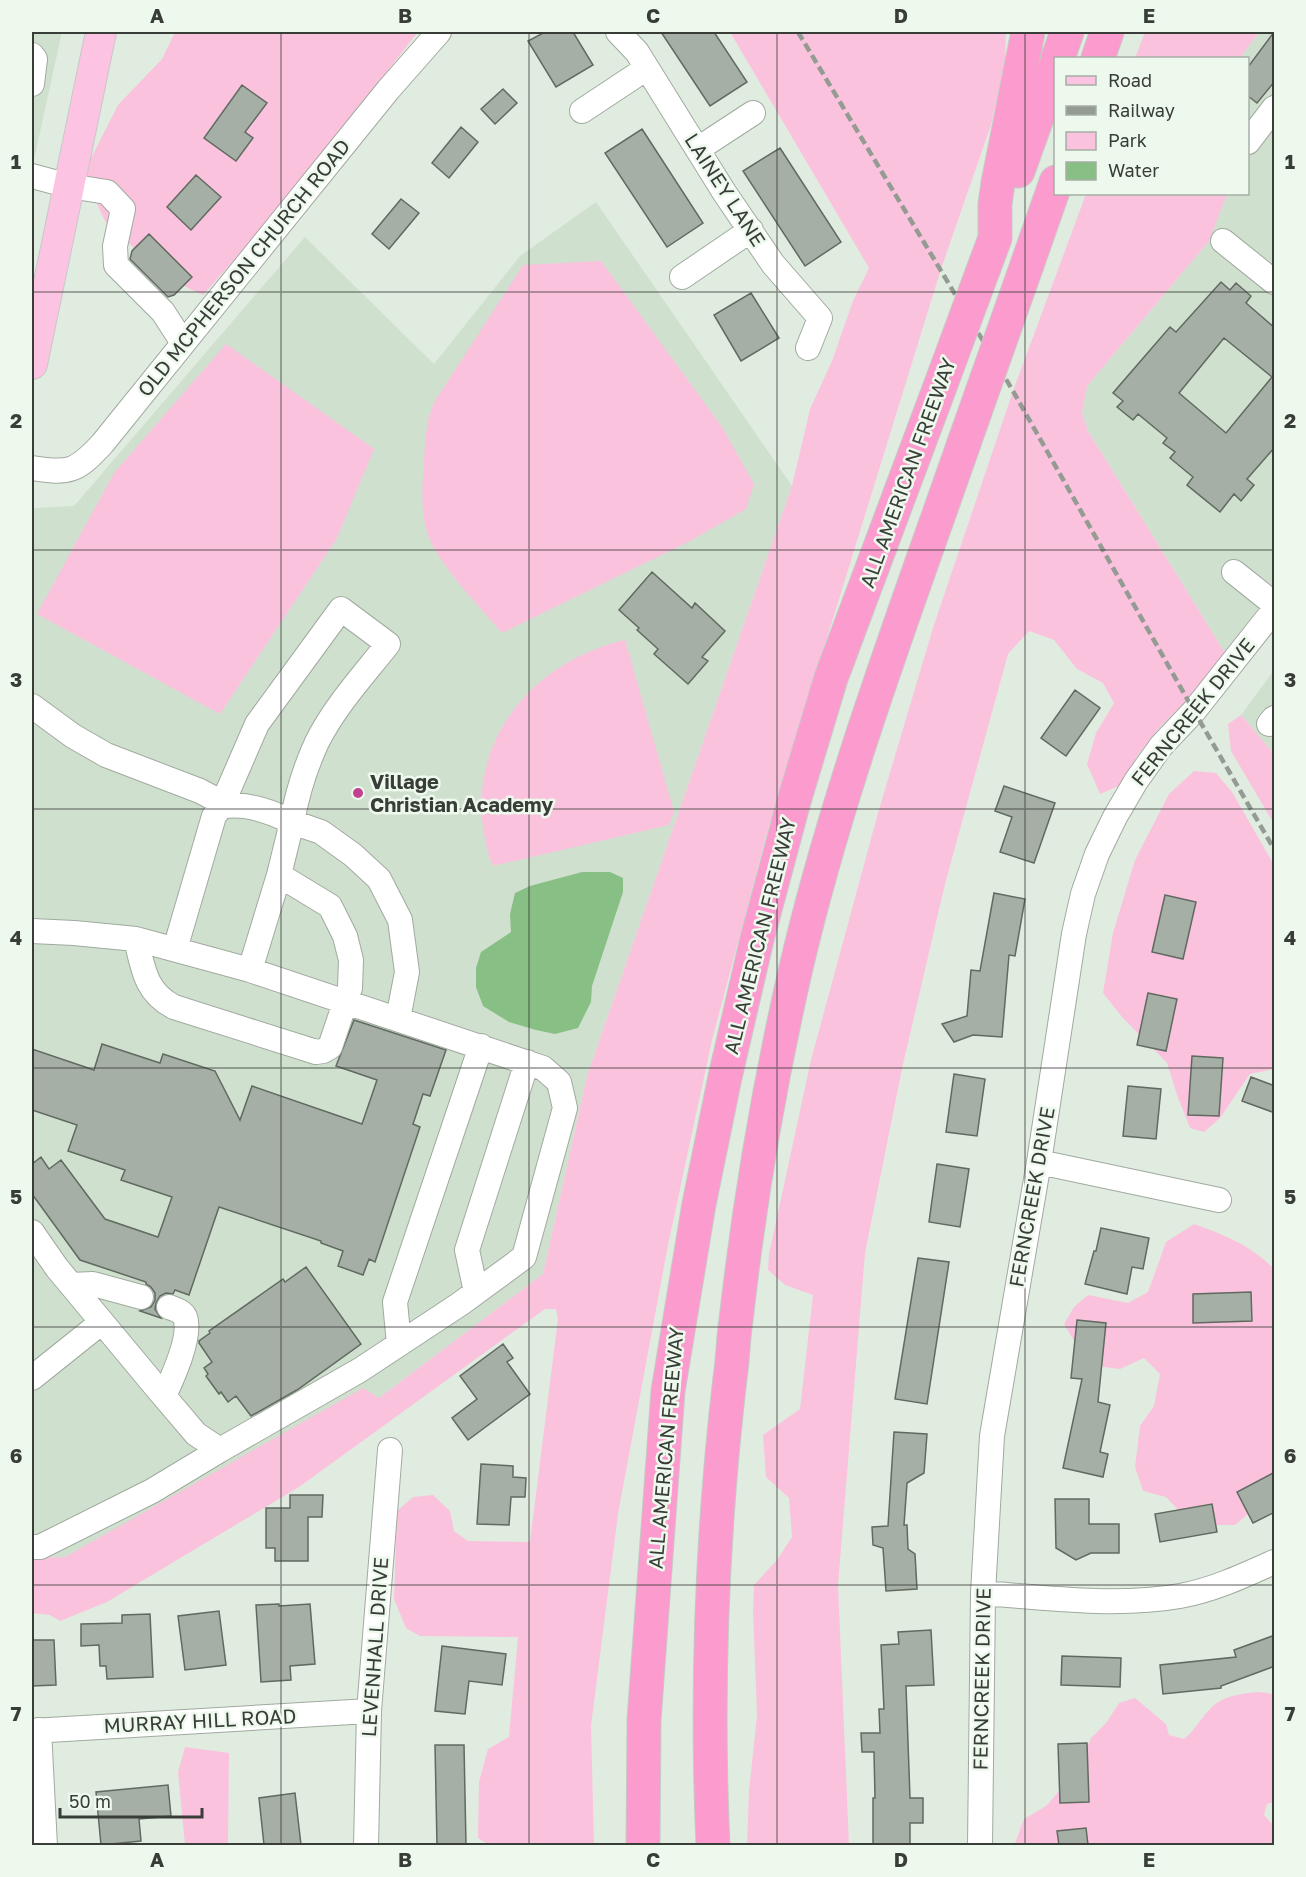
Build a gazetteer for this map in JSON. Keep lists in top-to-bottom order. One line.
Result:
{"streets":{"highway":["ALL AMERICAN FREEWAY"],"street":["LAINEY LANE","OLD MCPHERSON CHURCH ROAD","FERNCREEK DRIVE","LEVENHALL DRIVE","MURRAY HILL ROAD"]},"crossings":[["LEVENHALL DRIVE","MURRAY HILL ROAD"]],"places":["Village Christian Academy"],"legend":["Road","Railway","Park","Water"],"scale_bar":"50 m","grid":{"columns":["A","B","C","D","E"],"rows":["1","2","3","4","5","6","7"]}}
